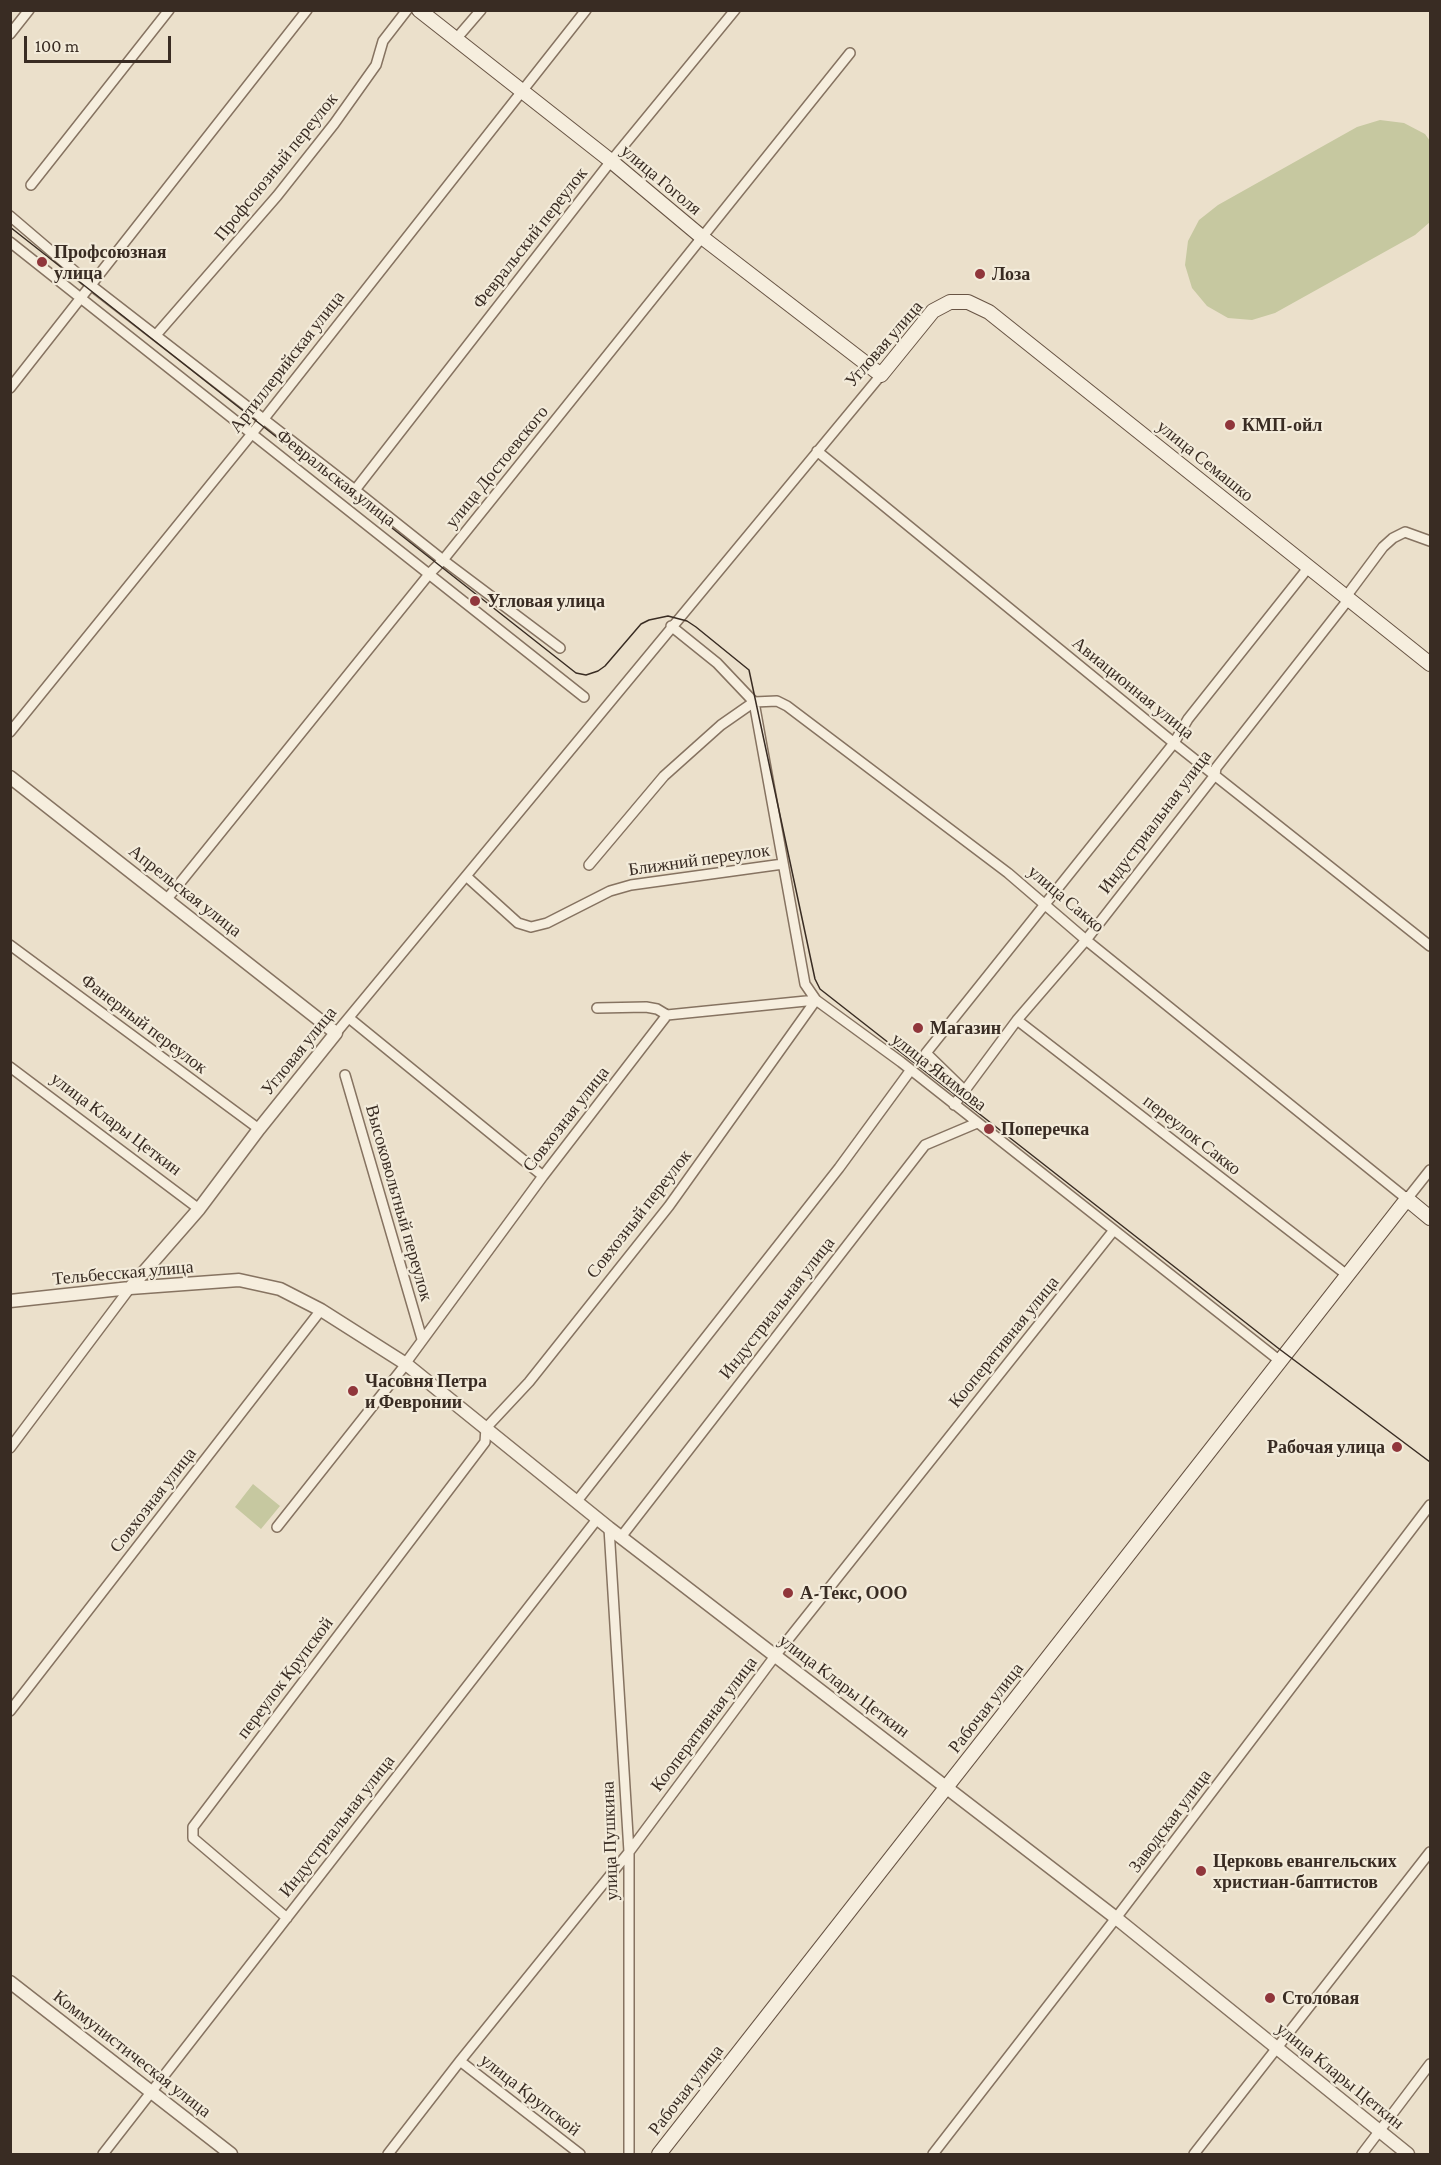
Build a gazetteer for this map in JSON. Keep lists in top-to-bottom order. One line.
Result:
{"streets":{"main road":["улица Гоголя","Угловая улица","улица Семашко","улица Сакко","Рабочая улица"],"street":["Профсоюзный переулок","Февральский переулок","Артиллерийская улица","улица Достоевского","Февральская улица","Авиационная улица","Индустриальная улица","Ближний переулок","Апрельская улица","Фанерный переулок","улица Якимова","Совхозная улица","улица Клары Цеткин","переулок Сакко","Высоковольтный переулок","Совхозный переулок","Тельбесская улица","Кооперативная улица","переулок Крупской","Заводская улица","улица Пушкина","Коммунистическая улица","улица Крупской"]},"crossings":[["улица Гоголя","Февральский переулок"],["улица Гоголя","Угловая улица"],["улица Гоголя","Артиллерийская улица"],["улица Гоголя","улица Достоевского"],["Угловая улица","улица Семашко"],["Угловая улица","Авиационная улица"],["Угловая улица","Ближний переулок"],["Угловая улица","Апрельская улица"],["Угловая улица","Фанерный переулок"],["Угловая улица","улица Клары Цеткин"],["Угловая улица","Тельбесская улица"],["Артиллерийская улица","Февральская улица"],["улица Семашко","Индустриальная улица"],["улица Достоевского","Февральская улица"],["улица Достоевского","Апрельская улица"],["Авиационная улица","Индустриальная улица"],["Индустриальная улица","улица Сакко"],["Индустриальная улица","улица Якимова"],["Индустриальная улица","улица Клары Цеткин"],["Индустриальная улица","переулок Сакко"],["Индустриальная улица","переулок Крупской"],["Индустриальная улица","Коммунистическая улица"],["Ближний переулок","улица Сакко"],["Ближний переулок","улица Якимова"],["улица Сакко","улица Якимова"],["улица Сакко","Рабочая улица"],["улица Якимова","Совхозный переулок"],["улица Якимова","Кооперативная улица"],["улица Якимова","Рабочая улица"],["Совхозная улица","улица Клары Цеткин"],["Совхозная улица","Высоковольтный переулок"],["улица Клары Цеткин","Совхозный переулок"],["улица Клары Цеткин","Тельбесская улица"],["улица Клары Цеткин","Кооперативная улица"],["улица Клары Цеткин","переулок Крупской"],["улица Клары Цеткин","Рабочая улица"],["улица Клары Цеткин","Заводская улица"],["улица Клары Цеткин","улица Пушкина"],["переулок Сакко","Рабочая улица"],["Совхозный переулок","переулок Крупской"],["Кооперативная улица","улица Пушкина"],["Кооперативная улица","улица Крупской"]],"places":["Профсоюзная улица","Лоза","КМП-ойл","Угловая улица","Магазин","Поперечка","Часовня Петра и Февронии","Рабочая улица","А-Текс, ООО","Церковь евангельских христиан-баптистов","Столовая"],"scale_bar":"100 m"}
